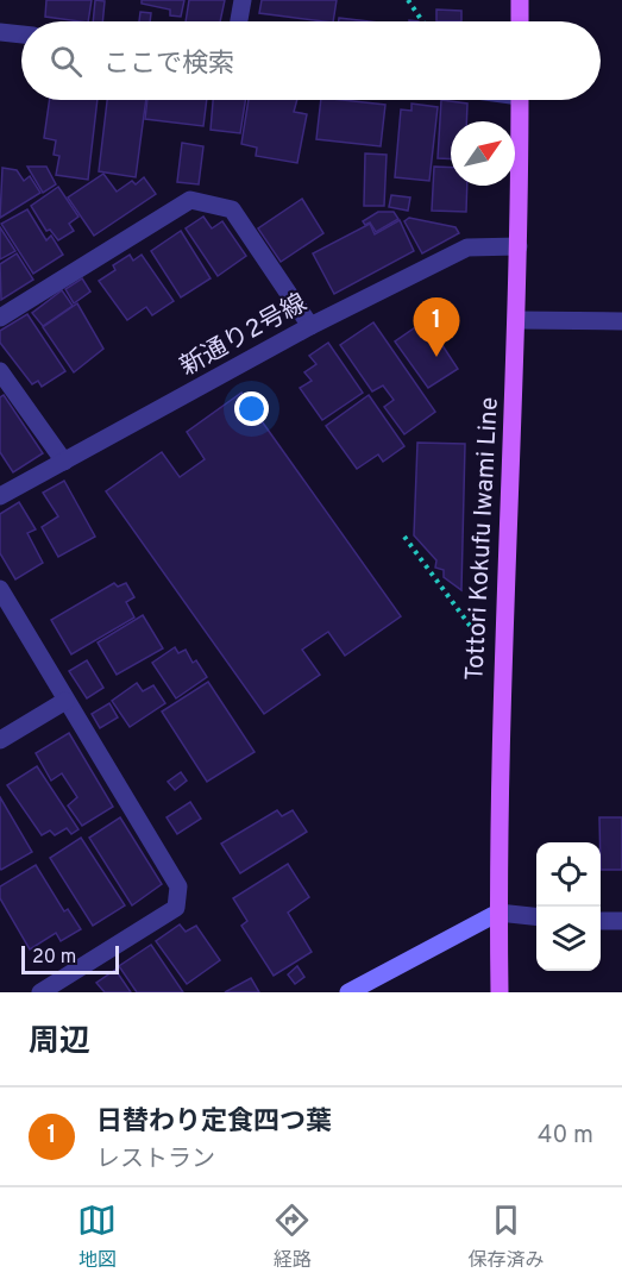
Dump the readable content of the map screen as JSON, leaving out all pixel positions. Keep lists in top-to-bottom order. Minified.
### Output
{"streets":{"main road":["Tottori Kokufu Iwami Line"],"street":["新通り2号線"]},"crossings":[["新通り2号線","Tottori Kokufu Iwami Line"]],"scale_bar":"20 m","north":"top right","page":{"search":"ここで検索","pins":"1","scale":"20 m","heading":"周辺","list":[{"mark":"1","name":"日替わり定食四つ葉","note":"レストラン","value":"40 m"}],"nav":["地図","経路","保存済み"]}}
